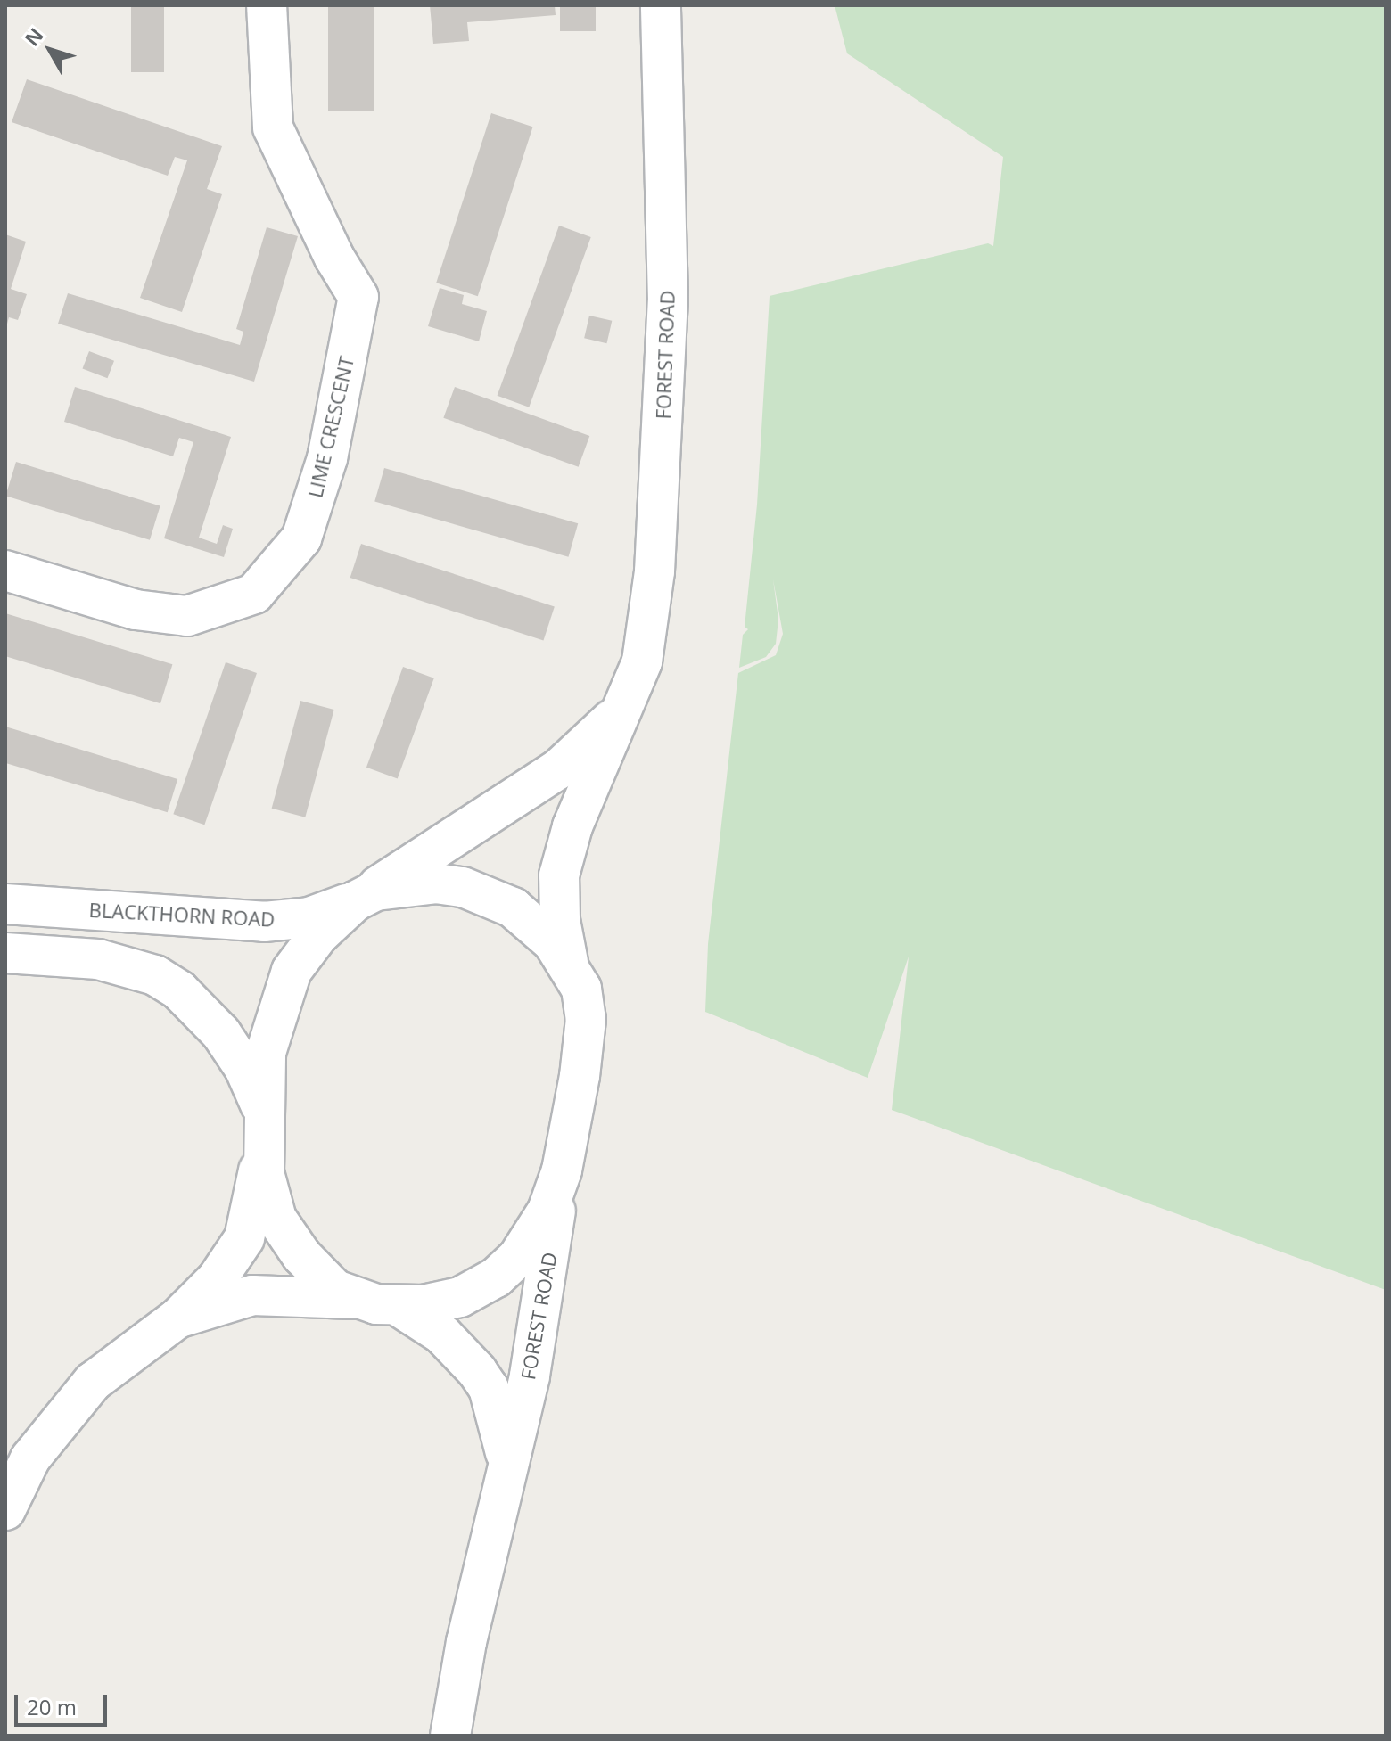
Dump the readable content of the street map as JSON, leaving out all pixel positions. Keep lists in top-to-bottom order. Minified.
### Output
{"streets":{"street":["FOREST ROAD","LIME CRESCENT","BLACKTHORN ROAD"]},"crossings":[["FOREST ROAD","BLACKTHORN ROAD"]],"scale_bar":"20 m","north":"top left"}
